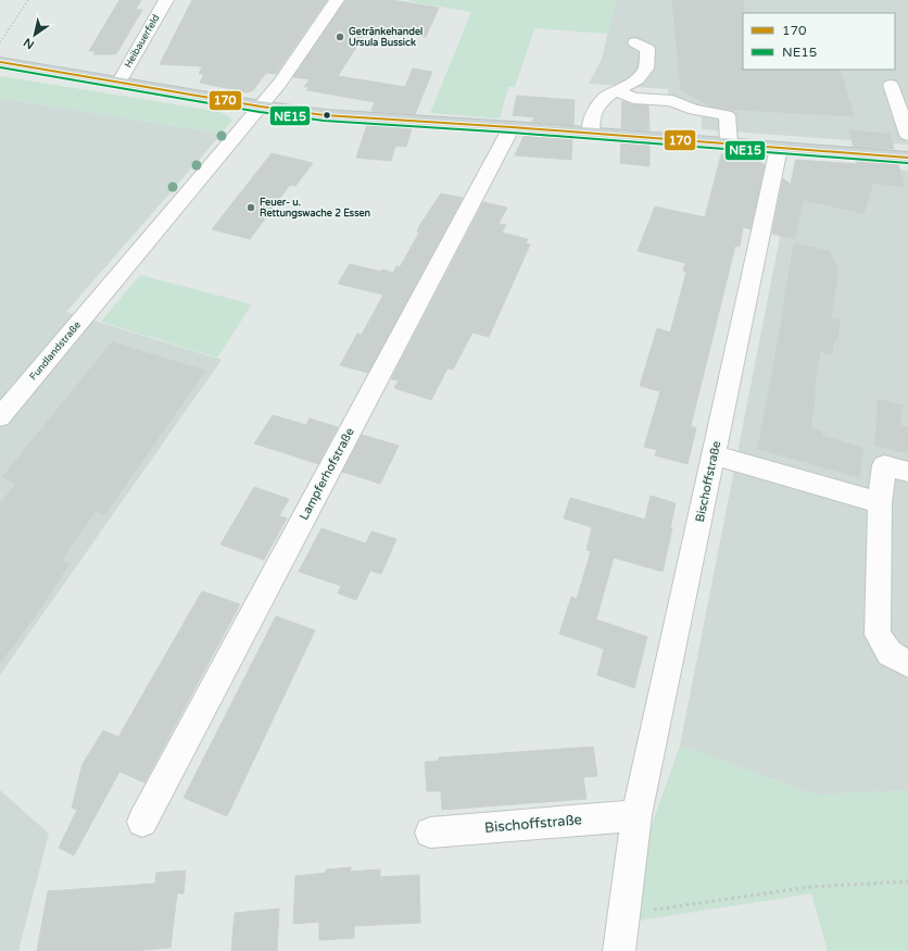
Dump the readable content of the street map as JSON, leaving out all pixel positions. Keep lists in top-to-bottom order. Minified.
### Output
{"streets":{"street":["Heibauerfeld","Fundlandstraße","Lampferhofstraße","Bischoffstraße"]},"places":["Getränkehandel Ursula Bussick","Feuer- u. Rettungswache 2 Essen"],"lines":["transit line 170","transit line NE15"],"legend":["170","NE15"],"north":"bottom left"}
